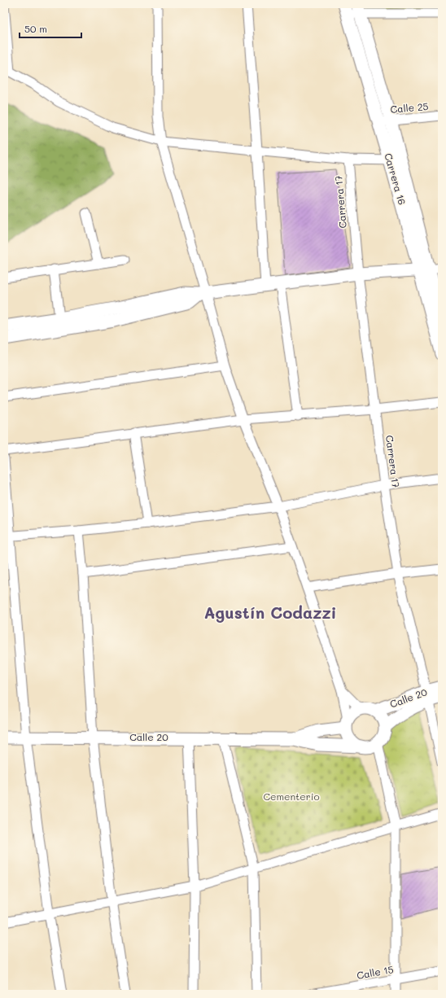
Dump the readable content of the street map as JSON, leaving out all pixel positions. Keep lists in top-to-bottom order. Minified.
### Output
{"streets":{"street":["Calle 25","Carrera 16","Carrera 17","Calle 20","Calle 15"]},"crossings":[["Calle 25","Carrera 16"],["Carrera 17","Calle 20"]],"districts":["Agustín Codazzi"],"parks":["Cementerio"],"scale_bar":"50 m"}
